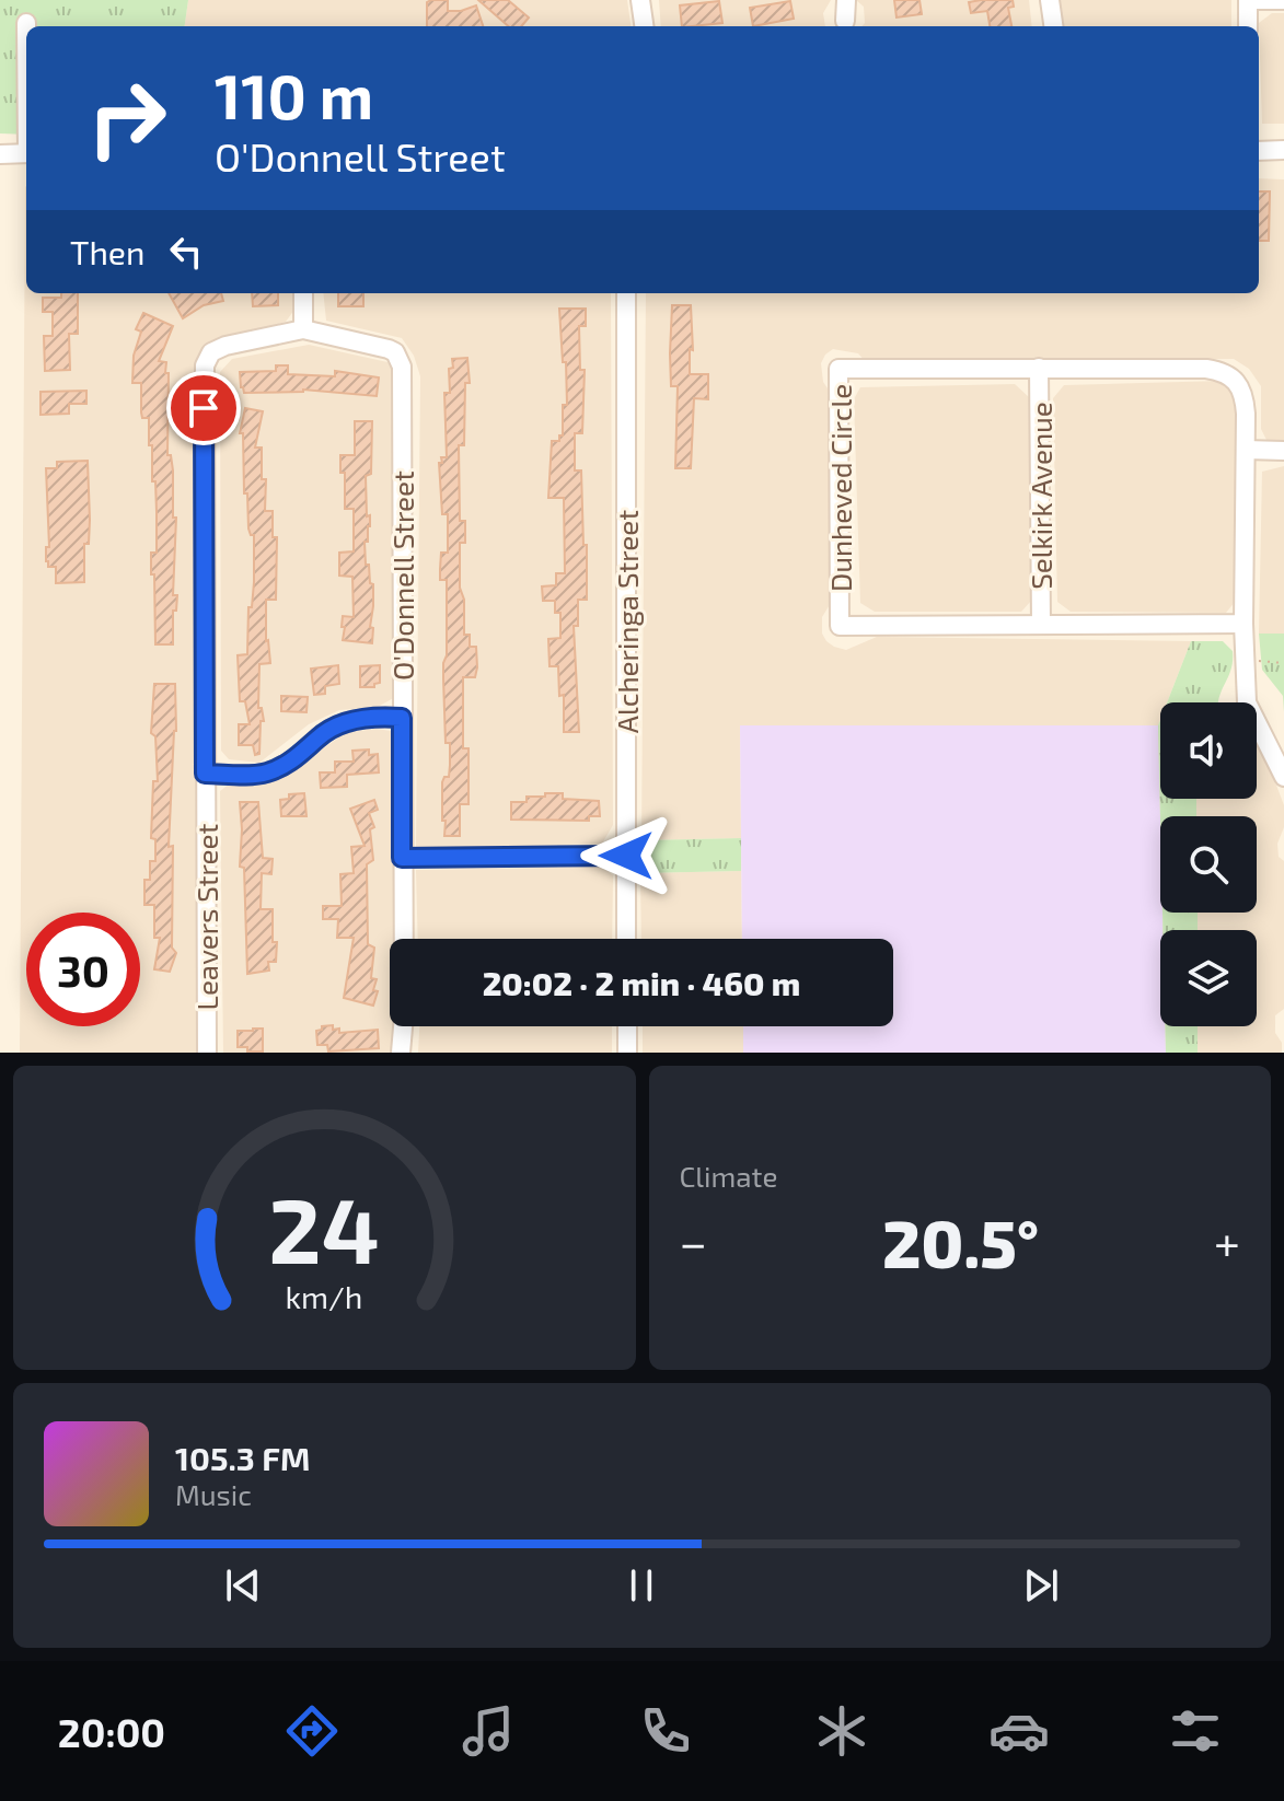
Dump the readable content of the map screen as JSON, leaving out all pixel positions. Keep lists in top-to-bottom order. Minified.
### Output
{"streets":{"street":["Dunheved Circle","Selkirk Avenue","O'Donnell Street","Alcheringa Street","Leavers Street"]},"crossings":[["Dunheved Circle","Selkirk Avenue"],["O'Donnell Street","Leavers Street"]],"page":{"turn":["110 m","O'Donnell Street"],"then":"Then","limit":"30","trip":"20:02 · 2 min · 460 m","tile":"Climate","heat":["−","20.5°","+"],"song":["105.3 FM","Music"],"tabs":"20:00","gauge":["24","km/h"]}}
